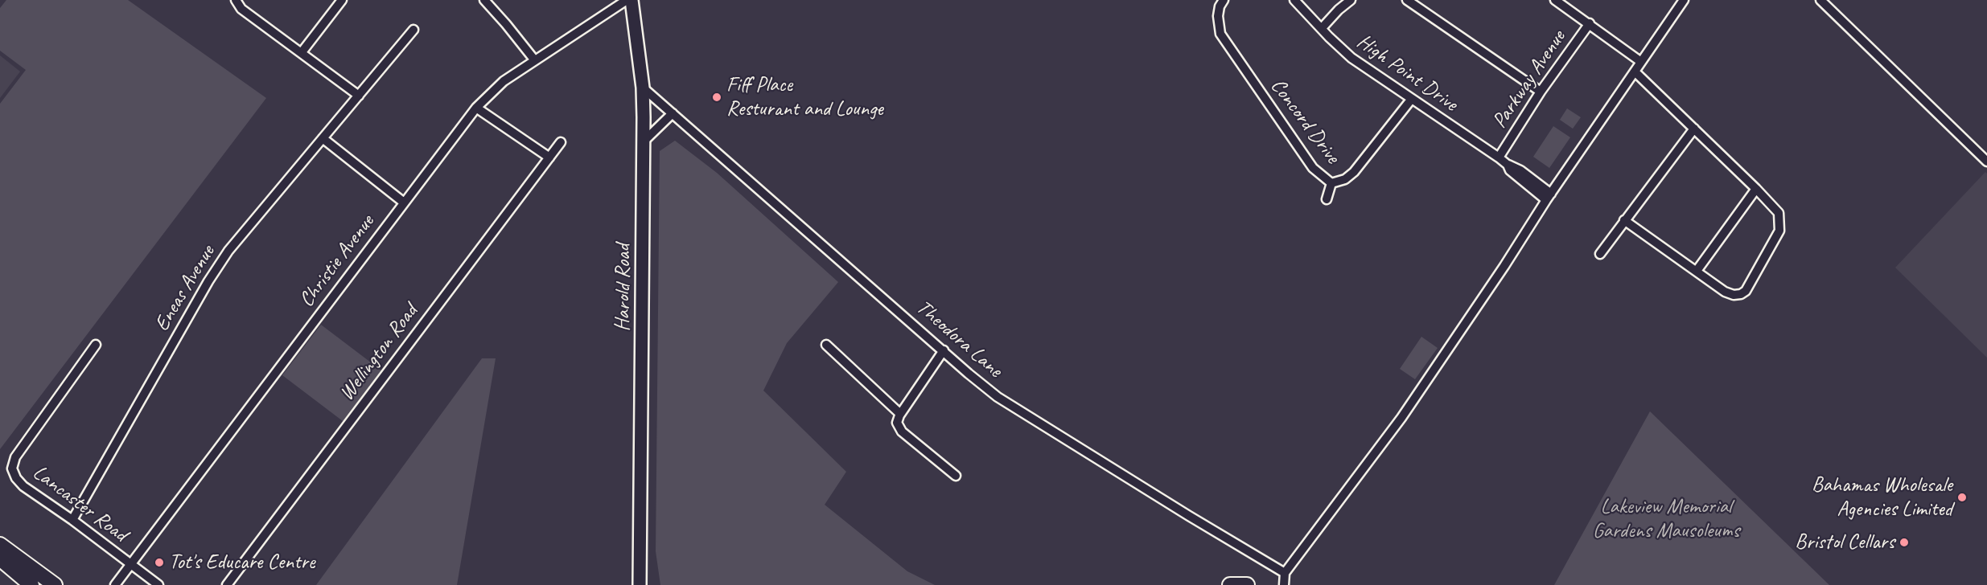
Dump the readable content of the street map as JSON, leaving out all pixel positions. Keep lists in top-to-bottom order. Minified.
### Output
{"streets":{"main road":["Harold Road"],"street":["High Point Drive","Parkway Avenue","Concord Drive","Christie Avenue","Eneas Avenue","Theodora Lane","Wellington Road","Lancaster Road"]},"crossings":[["High Point Drive","Parkway Avenue"],["High Point Drive","Concord Drive"],["Christie Avenue","Lancaster Road"],["Harold Road","Theodora Lane"],["Eneas Avenue","Lancaster Road"]],"parks":["Lakeview Memorial Gardens Mausoleums"],"places":["Fiff Place Resturant and Lounge","Bahamas Wholesale Agencies Limited","Bristol Cellars","Tot's Educare Centre"]}
